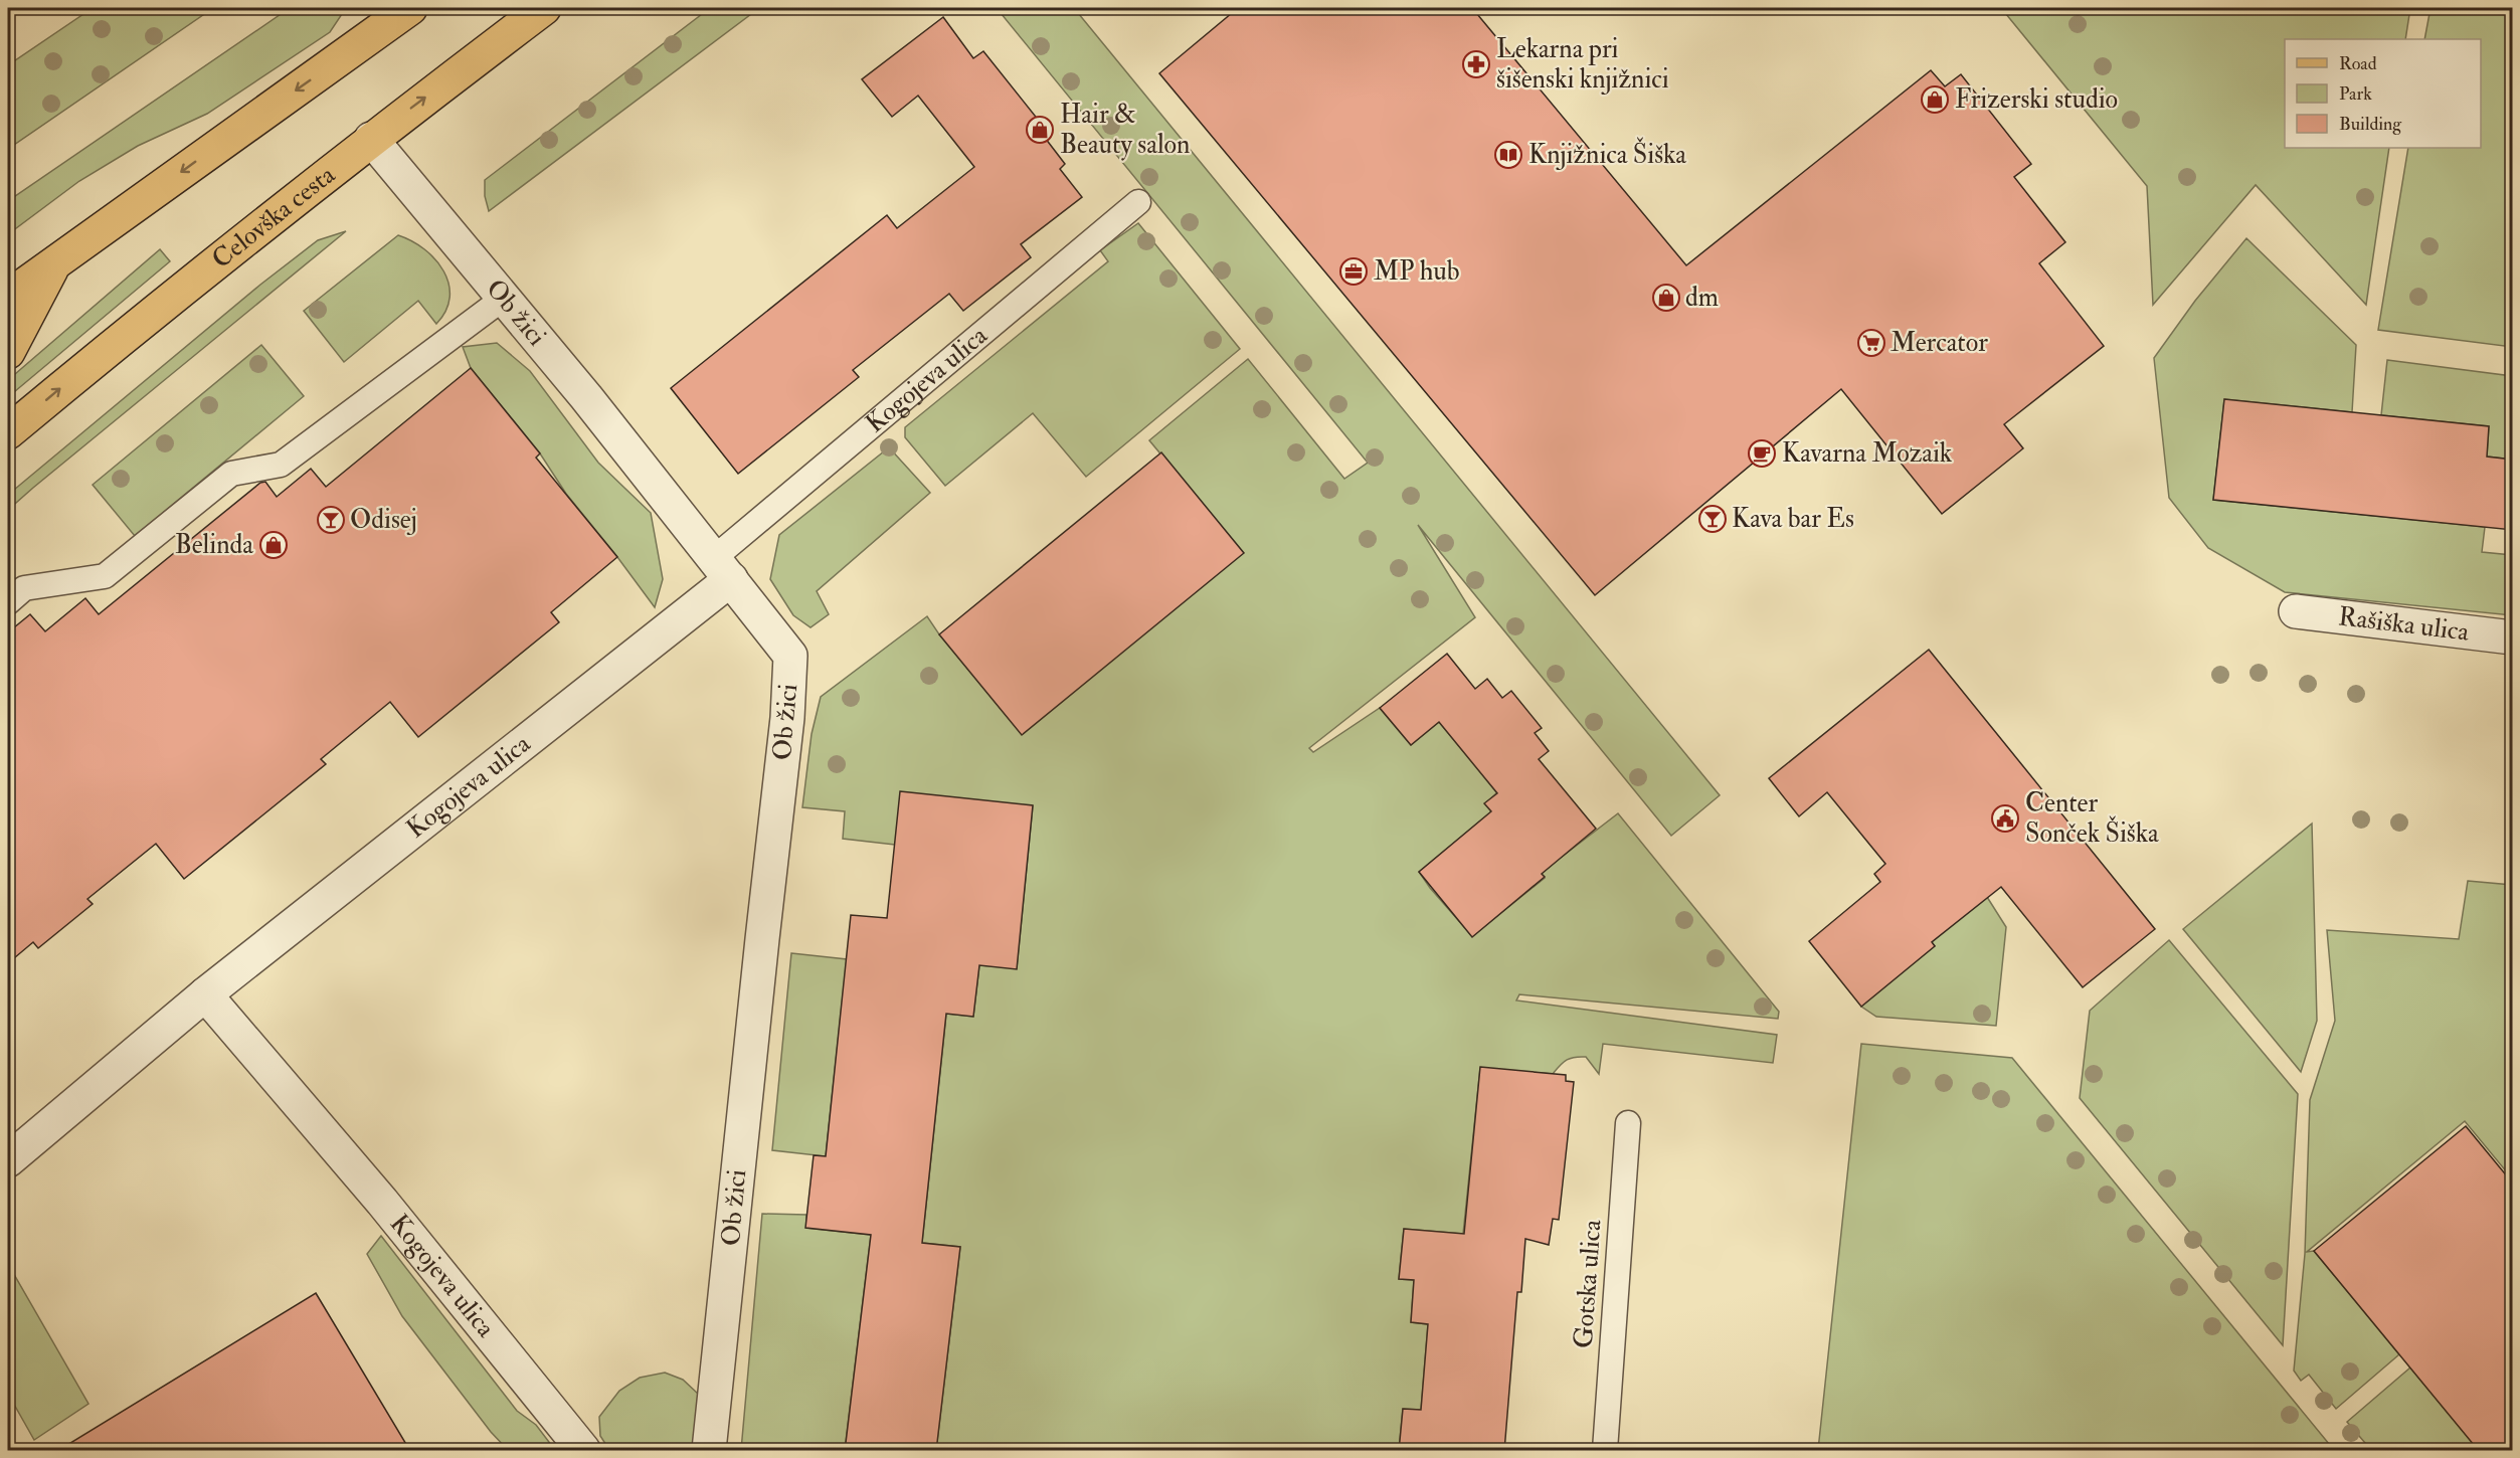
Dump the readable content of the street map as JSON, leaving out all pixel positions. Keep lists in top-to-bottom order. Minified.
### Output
{"streets":{"main road":["Celovška cesta"],"street":["Ob žici","Kogojeva ulica","Rašiška ulica"],"lane":["Gotska ulica"]},"crossings":[["Celovška cesta","Ob žici"],["Ob žici","Kogojeva ulica"]],"places":{"pharmacy":["Lekarna pri šišenski knjižnici"],"shop":["Frizerski studio","Hair & Beauty salon","dm","Belinda"],"library":["Knjižnica Šiška"],"office":["MP hub"],"supermarket":["Mercator"],"cafe":["Kavarna Mozaik"],"bar":["Kava bar Es","Odisej"],"public building":["Center Sonček Šiška"]},"legend":["Road","Park","Building"]}
